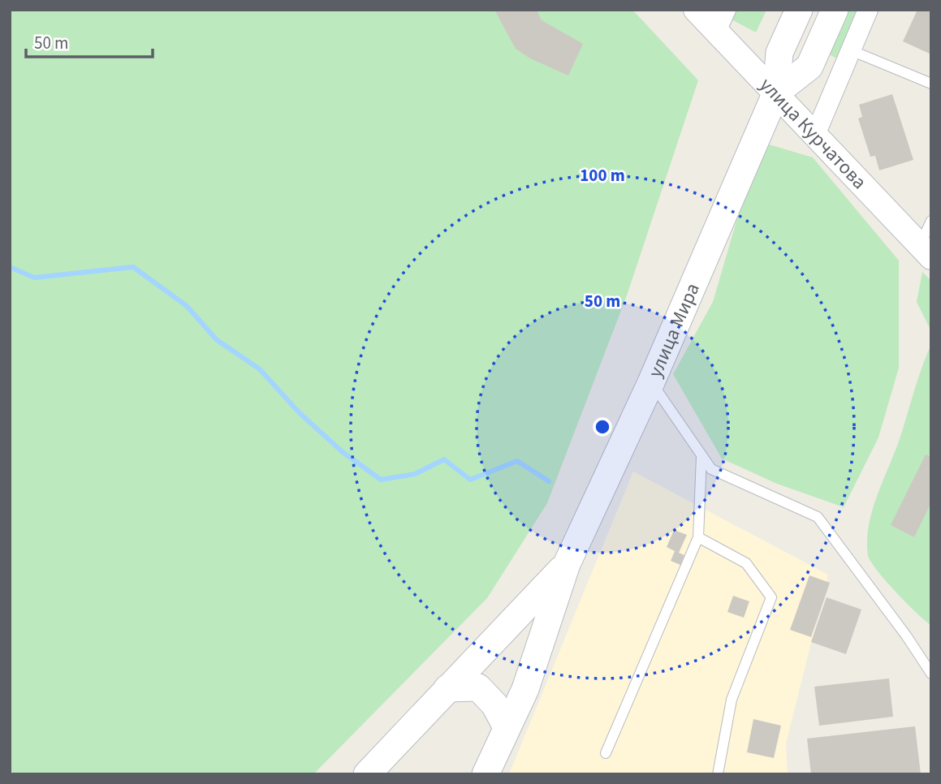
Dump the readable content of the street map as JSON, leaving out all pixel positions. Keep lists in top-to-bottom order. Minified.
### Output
{"streets":{"main road":["улица Мира"],"street":["улица Курчатова"]},"crossings":[["улица Курчатова","улица Мира"]],"scale_bar":"50 m","rings":["100 m","50 m"]}
